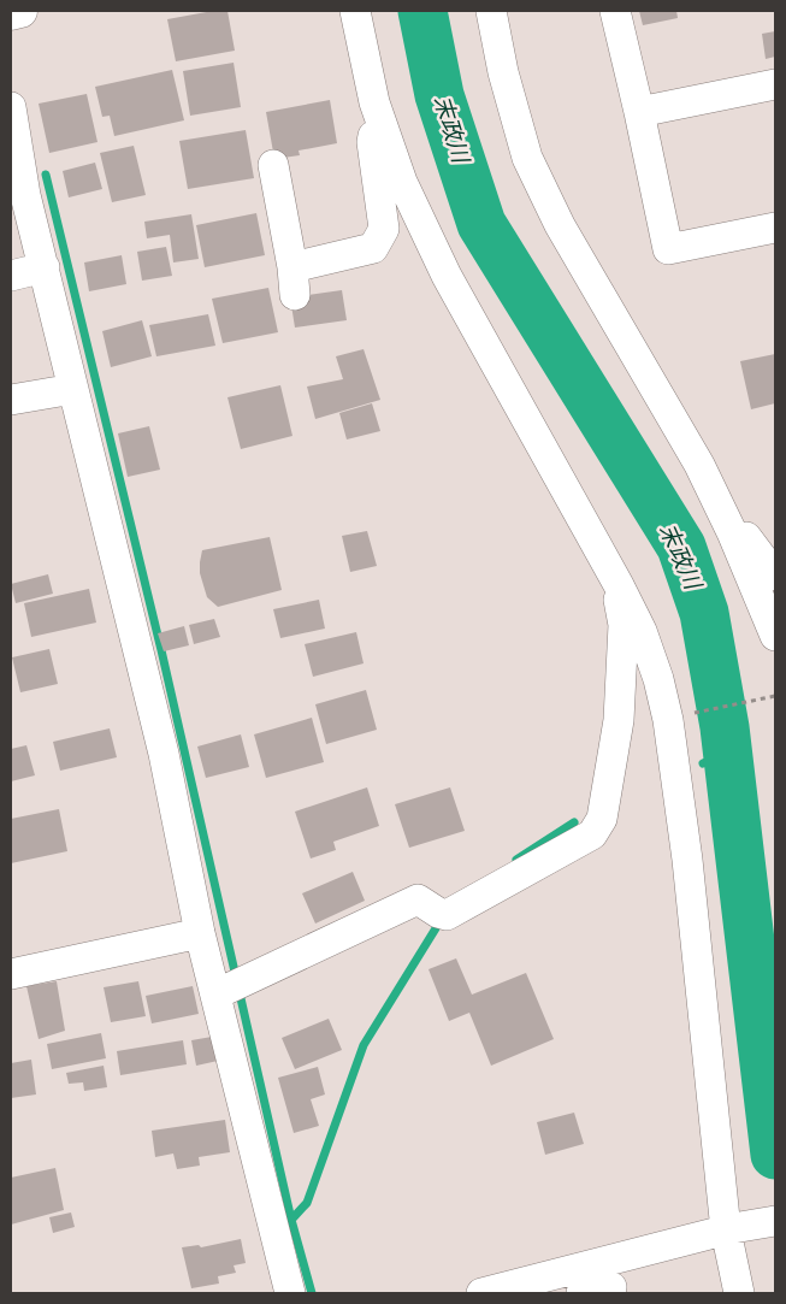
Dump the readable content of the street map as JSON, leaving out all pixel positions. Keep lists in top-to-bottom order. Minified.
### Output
{"water":["末政川"]}
